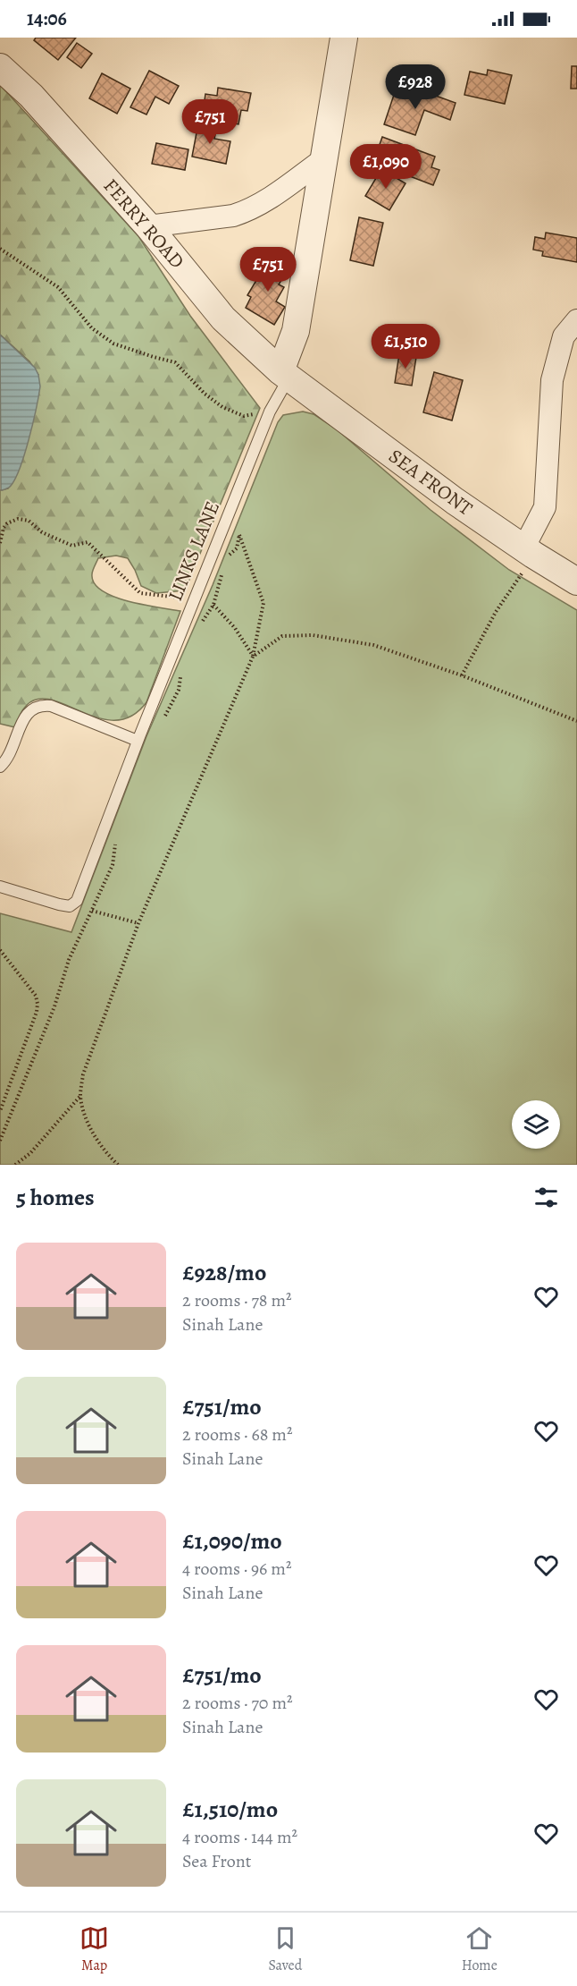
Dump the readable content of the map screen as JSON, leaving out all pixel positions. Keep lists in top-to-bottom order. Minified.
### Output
{"streets":{"street":["FERRY ROAD","SEA FRONT"],"lane":["LINKS LANE"]},"crossings":[["FERRY ROAD","SEA FRONT"],["FERRY ROAD","LINKS LANE"],["SEA FRONT","LINKS LANE"]],"page":{"status":"14:06","price":["£928","£751","£1,090","£751","£1,510"],"heading":"5 homes","list":[{"name":"£928/mo","note":"2 rooms · 78 m² · Sinah Lane"},{"name":"£751/mo","note":"2 rooms · 68 m² · Sinah Lane"},{"name":"£1,090/mo","note":"4 rooms · 96 m² · Sinah Lane"},{"name":"£751/mo","note":"2 rooms · 70 m² · Sinah Lane"},{"name":"£1,510/mo","note":"4 rooms · 144 m² · Sea Front"}],"tabs":["Map","Saved","Home"]}}
